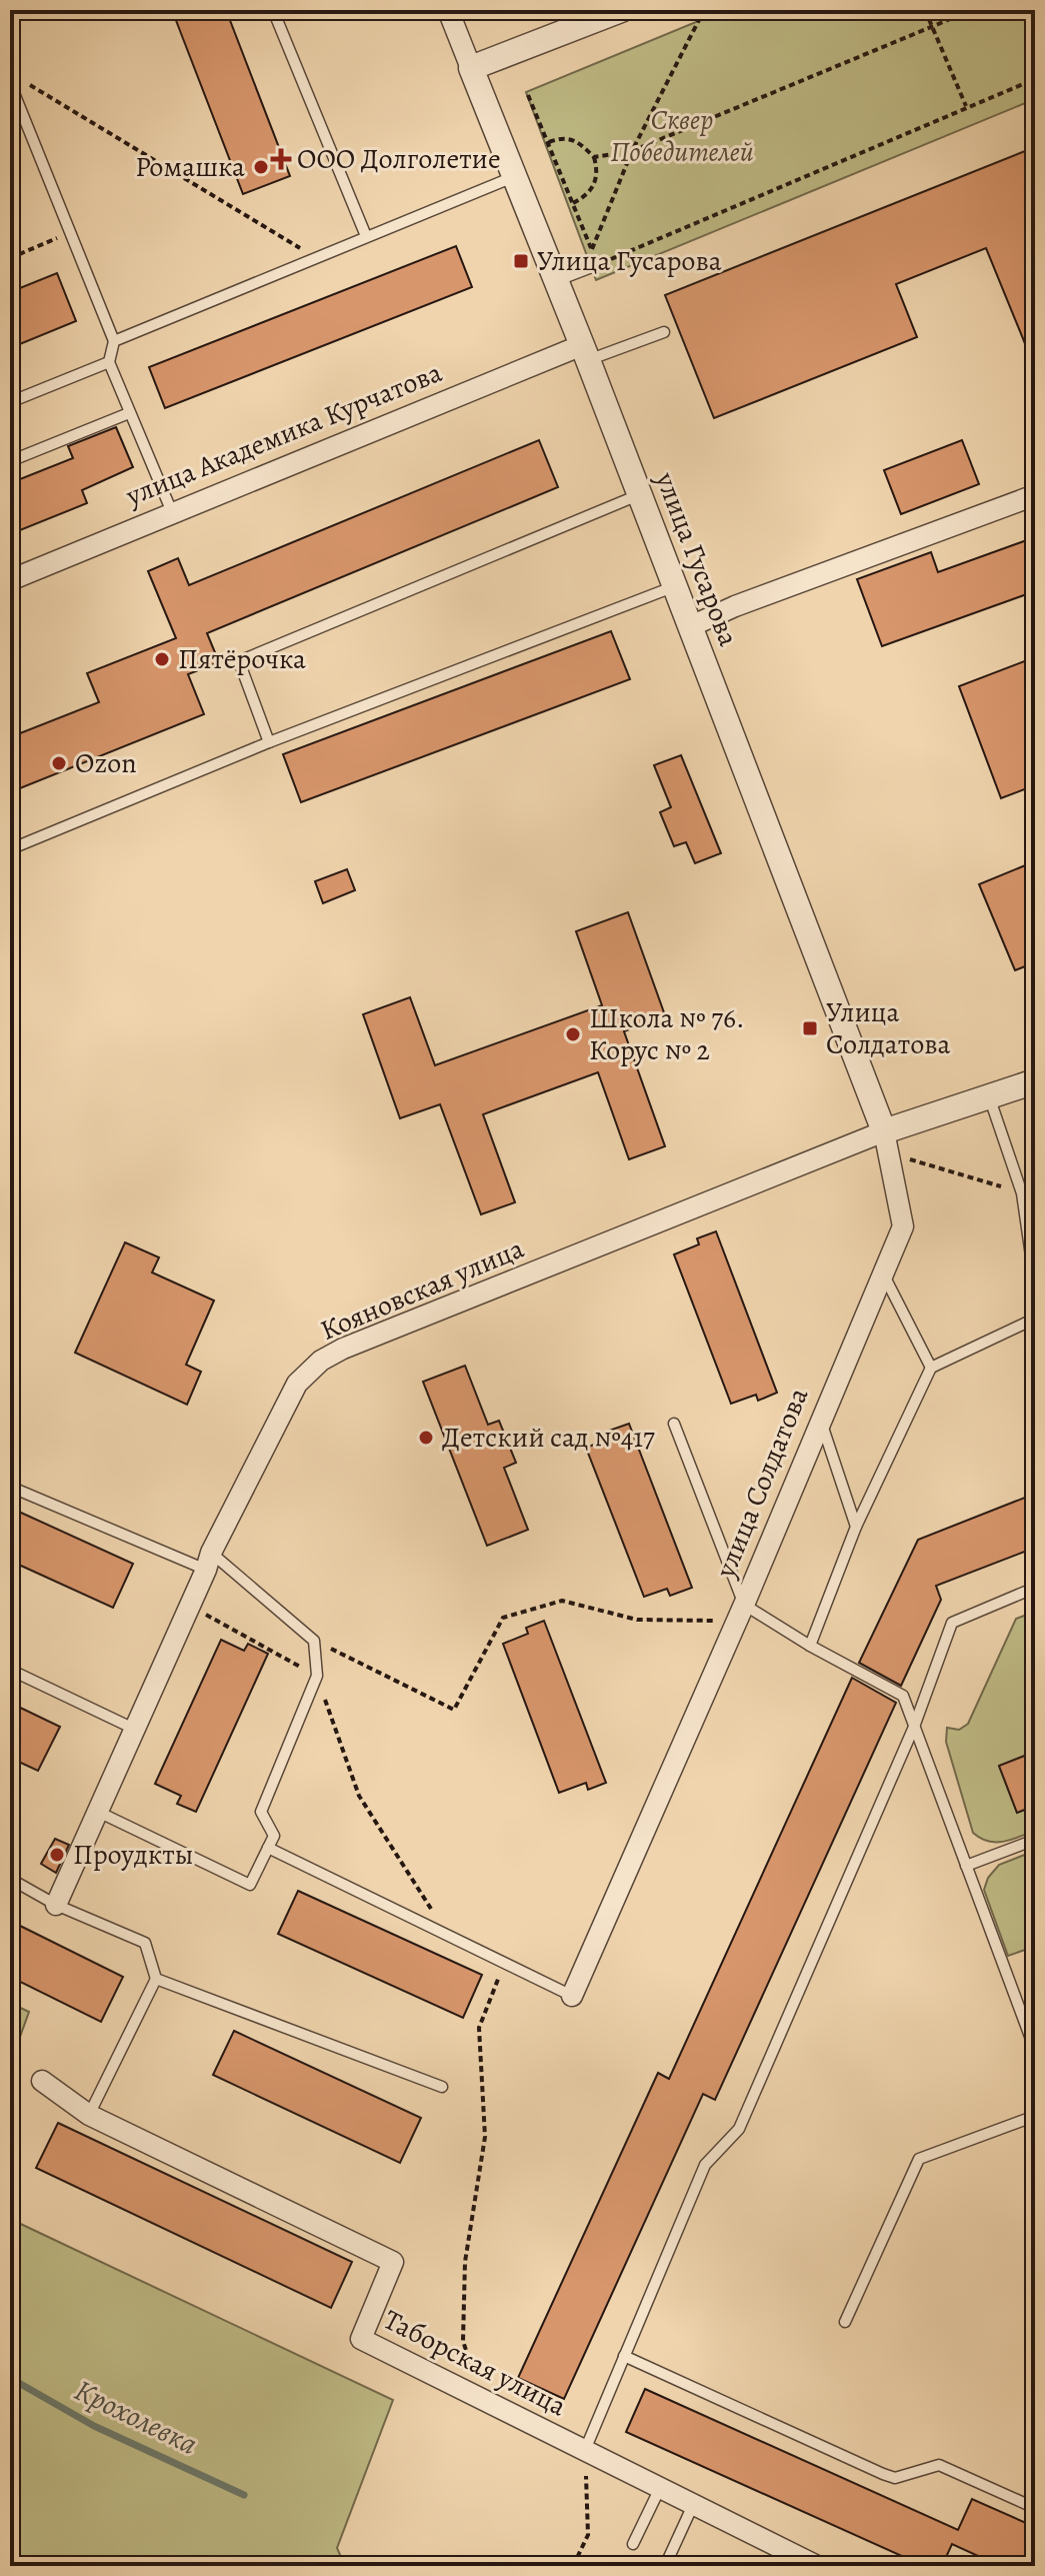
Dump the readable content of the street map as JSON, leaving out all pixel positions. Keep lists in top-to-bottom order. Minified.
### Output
{"streets":{"street":["улица Академика Курчатова","улица Гусарова","Кояновская улица","улица Солдатова","Таборская улица"]},"crossings":[["улица Академика Курчатова","улица Гусарова"],["улица Гусарова","Кояновская улица"],["улица Гусарова","улица Солдатова"],["Кояновская улица","улица Солдатова"]],"water":["Крохолевка"],"parks":["Сквер Победителей"],"places":{"health":["ООО Долголетие"],"other":["Ромашка","Пятёрочка","Ozon","Школа № 76. Корус № 2","Детский сад №417","Проудкты"],"transit":["Улица Гусарова","Улица Солдатова"]}}
